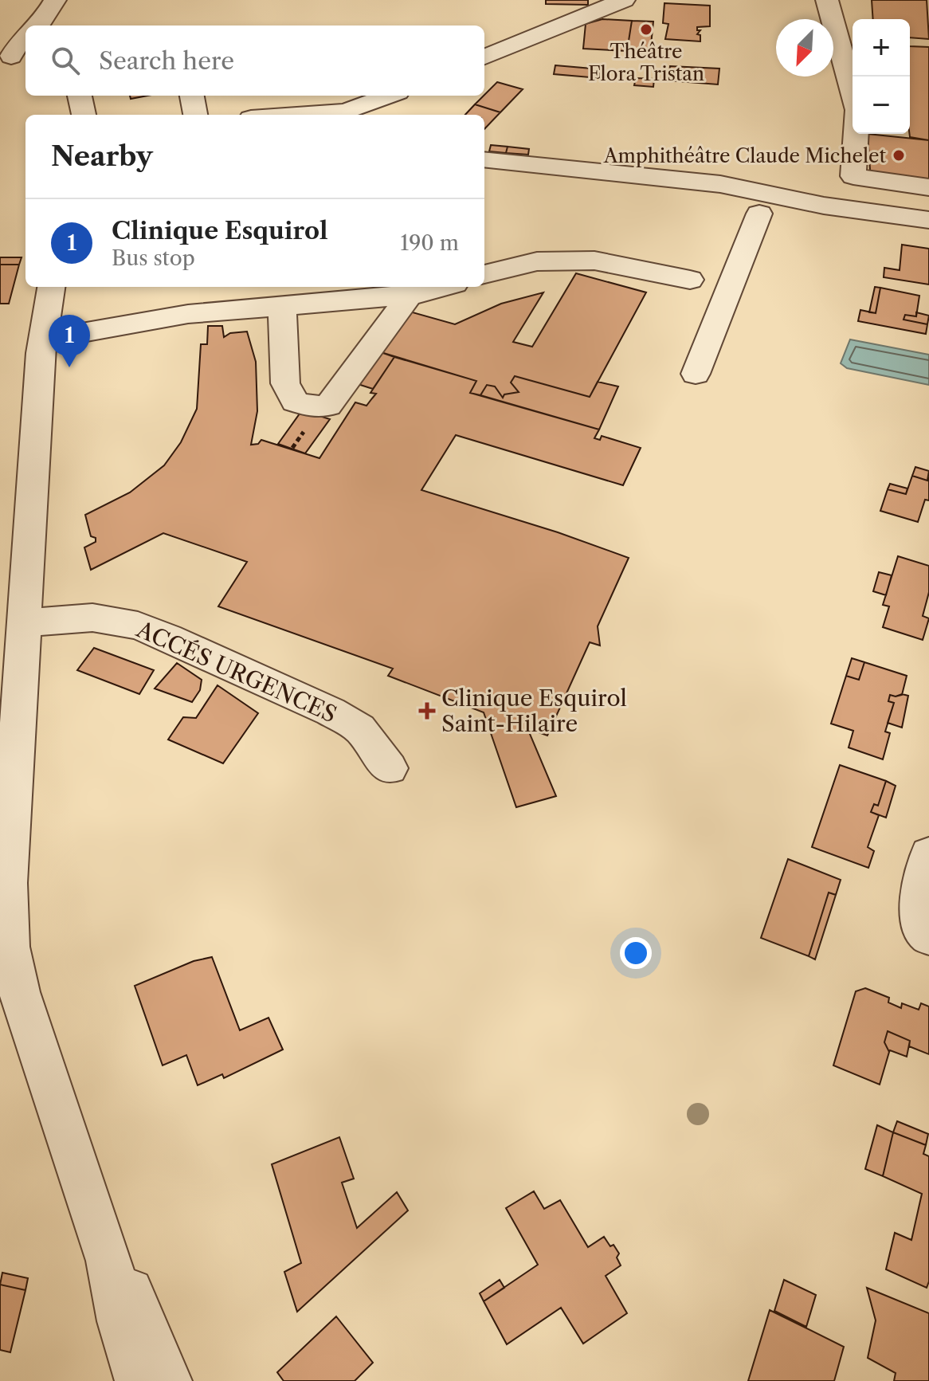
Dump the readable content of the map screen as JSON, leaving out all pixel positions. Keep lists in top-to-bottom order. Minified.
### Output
{"streets":{"street":["ACCÉS URGENCES"]},"places":{"other":["Théâtre Flora Tristan","Amphithéâtre Claude Michelet"],"health":["Clinique Esquirol Saint-Hilaire"]},"north":"bottom left","page":{"map_buttons":["+","−"],"search":"Search here","heading":"Nearby","list":[{"mark":"1","name":"Clinique Esquirol","note":"Bus stop","value":"190 m"}],"pins":"1"}}
